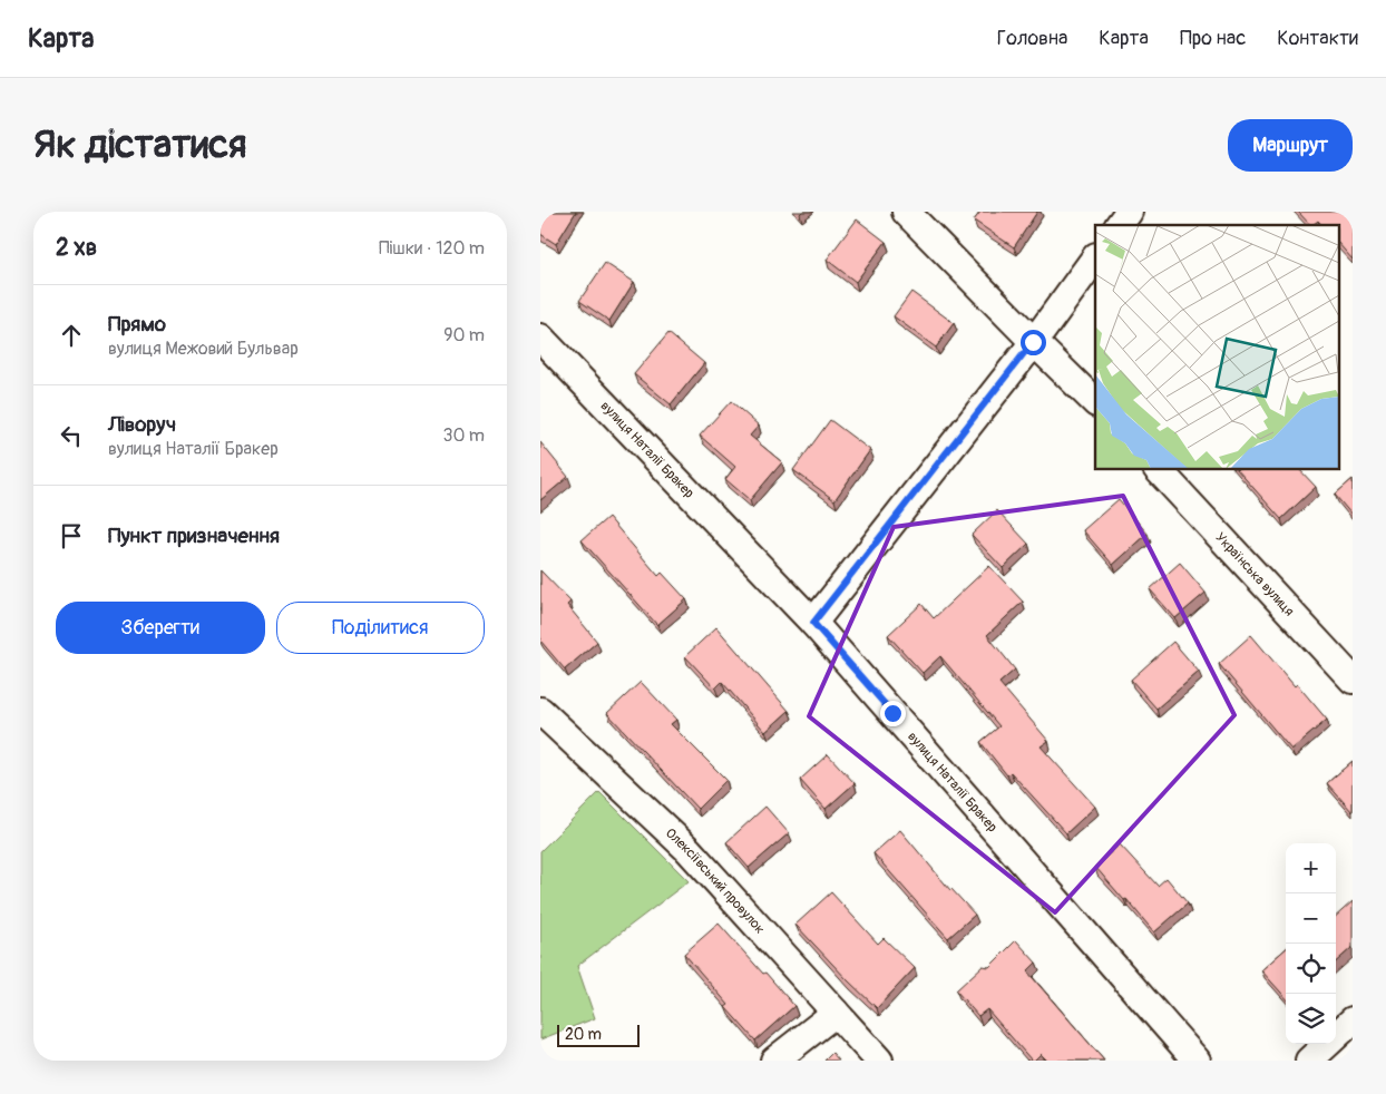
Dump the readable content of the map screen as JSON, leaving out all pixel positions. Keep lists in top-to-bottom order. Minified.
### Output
{"streets":{"street":["вулиця Наталії Бракер","Українська вулиця","Олексіївський провулок"]},"scale_bar":"20 m","page":{"header":"Карта","nav":["Головна","Карта","Про нас","Контакти"],"buttons":["Маршрут",["Зберегти","Поділитися"]],"title":"Як дістатися","heading":["2 хв","Пішки · 120 m"],"list":[["Прямо","вулиця Межовий Бульвар","90 m"],["Ліворуч","вулиця Наталії Бракер","30 m"],"Пункт призначення"],"map_buttons":["+","−"],"scale":"20 m"}}
